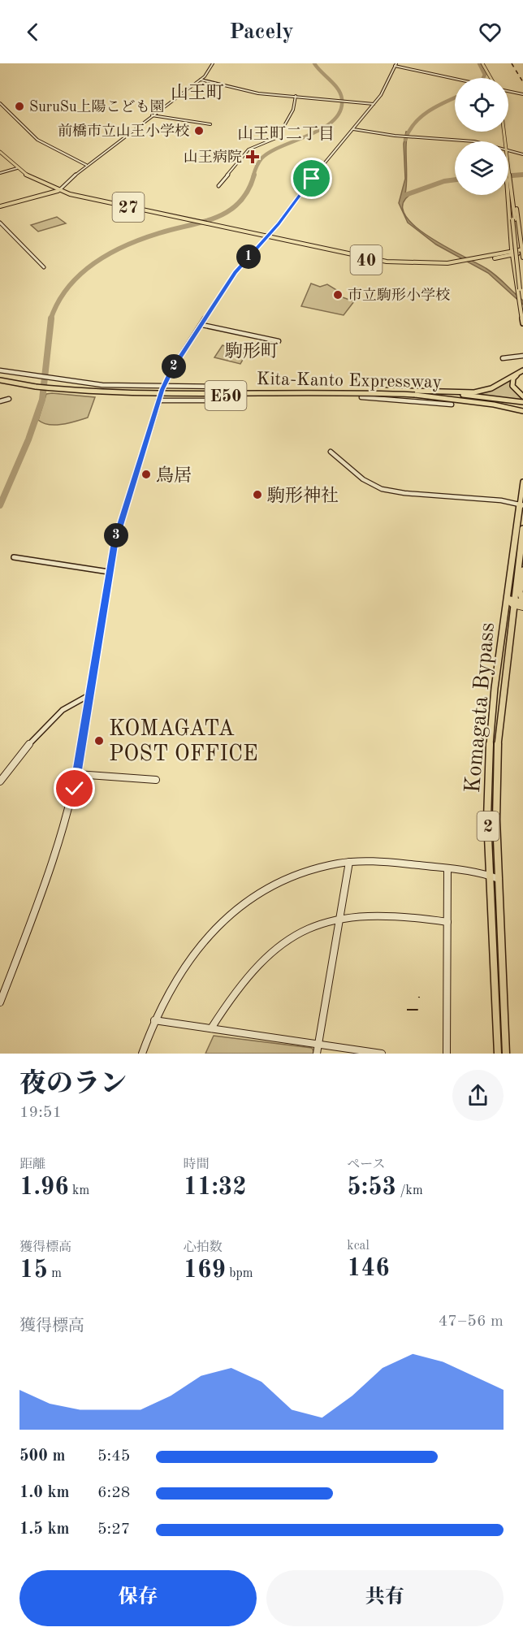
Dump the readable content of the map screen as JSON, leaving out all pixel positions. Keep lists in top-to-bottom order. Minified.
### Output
{"streets":{"highway":["Kita-Kanto Expressway","E50"],"main road":["27","40","Komagata Bypass","2"]},"crossings":[["27","40"]],"districts":["山王町","山王町二丁目","駒形町"],"places":{"other":["SuruSu上陽こども園","前橋市立山王小学校","市立駒形小学校","鳥居","駒形神社","KOMAGATA POST OFFICE"],"health":["山王病院"]},"page":{"header":"Pacely","pins":["1","2","3"],"heading":["夜のラン","19:51"],"stats":[["距離","1.96 km"],["時間","11:32"],["ペース","5:53 /km"],["獲得標高","15 m"],["心拍数","169 bpm"],["kcal","146"]],"chart":["獲得標高","47–56 m"],"list":[{"name":"500 m","note":"5:45"},{"name":"1.0 km","note":"6:28"},{"name":"1.5 km","note":"5:27"}],"buttons":["保存","共有"]}}
